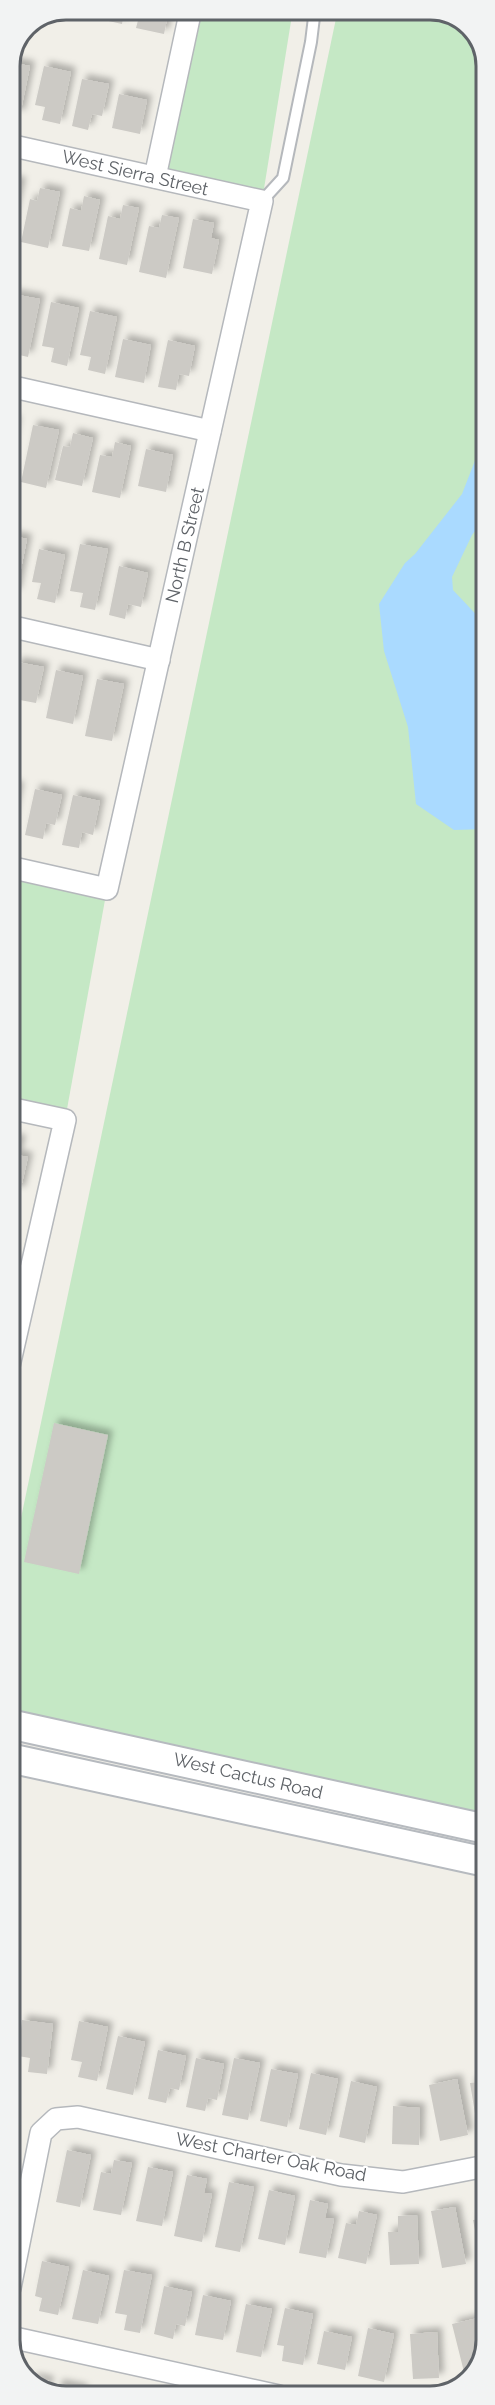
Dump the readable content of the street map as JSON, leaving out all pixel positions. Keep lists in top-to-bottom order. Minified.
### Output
{"streets":{"street":["West Sierra Street","North B Street","West Cactus Road","West Charter Oak Road"]},"crossings":[["West Sierra Street","North B Street"]]}
